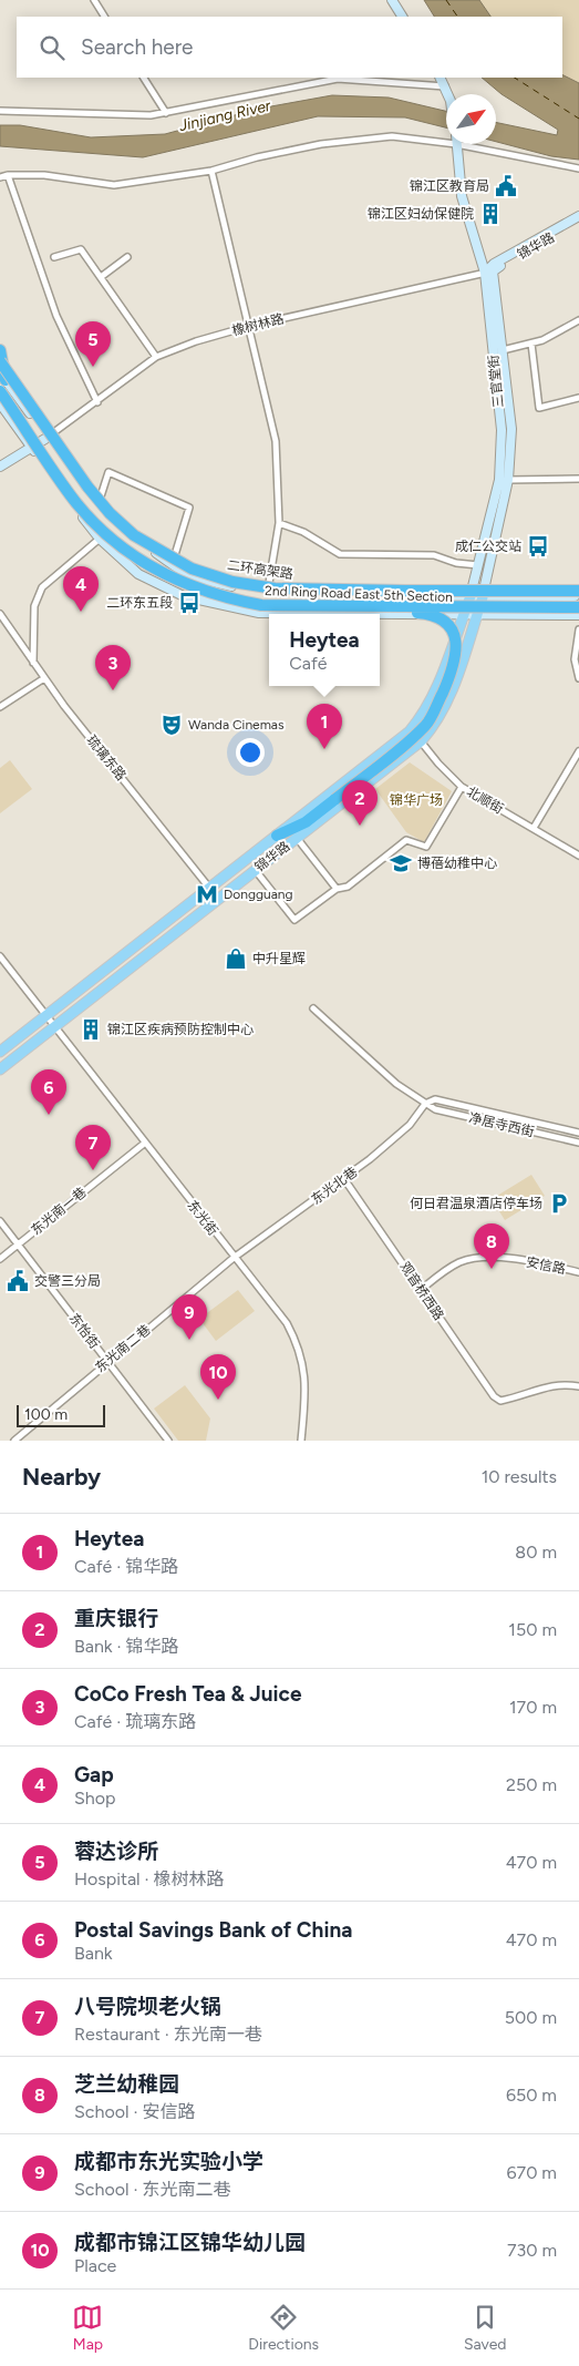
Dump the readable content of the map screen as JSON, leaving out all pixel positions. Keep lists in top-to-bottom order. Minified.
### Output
{"streets":{"highway":["二环高架路"],"main road":["锦华路","三官堂街","2nd Ring Road East 5th Section"],"street":["橡树林路","琉璃东路","北顺街","净居寺西街","东光北巷","东光南一巷","东光街","安信路","观音桥西路","东怡街","东光南二巷"]},"crossings":[["锦华路","橡树林路"],["锦华路","三官堂街"],["锦华路","2nd Ring Road East 5th Section"],["锦华路","琉璃东路"],["锦华路","北顺街"],["锦华路","东光街"],["橡树林路","三官堂街"],["橡树林路","2nd Ring Road East 5th Section"],["三官堂街","2nd Ring Road East 5th Section"],["净居寺西街","东光北巷"],["东光北巷","东光街"],["东光北巷","观音桥西路"],["东光北巷","东光南二巷"],["东光南一巷","东光街"],["东光南一巷","东怡街"],["东光街","东光南二巷"],["安信路","观音桥西路"],["东怡街","东光南二巷"]],"water":["Jinjiang River"],"parks":["锦华广场"],"places":{"public building":["锦江区教育局","交警三分局"],"building":["锦江区妇幼保健院","锦江区疾病预防控制中心"],"bus stop":["成仁公交站","二环东五段"],"theatre":["Wanda Cinemas"],"school or university":["博蓓幼稚中心"],"metro station":["Dongguang"],"shop":["中升星辉"],"parking":["何日君温泉酒店停车场"]},"scale_bar":"100 m","north":"top right","page":{"search":"Search here","pins":["5","4","3","1","2","6","7","8","9","10"],"popup":["Heytea","Café"],"scale":"100 m","heading":["Nearby","10 results"],"list":[{"mark":"1","name":"Heytea","note":"Café · 锦华路","value":"80 m"},{"mark":"2","name":"重庆银行","note":"Bank · 锦华路","value":"150 m"},{"mark":"3","name":"CoCo Fresh Tea & Juice","note":"Café · 琉璃东路","value":"170 m"},{"mark":"4","name":"Gap","note":"Shop","value":"250 m"},{"mark":"5","name":"蓉达诊所","note":"Hospital · 橡树林路","value":"470 m"},{"mark":"6","name":"Postal Savings Bank of China","note":"Bank","value":"470 m"},{"mark":"7","name":"八号院坝老火锅","note":"Restaurant · 东光南一巷","value":"500 m"},{"mark":"8","name":"芝兰幼稚园","note":"School · 安信路","value":"650 m"},{"mark":"9","name":"成都市东光实验小学","note":"School · 东光南二巷","value":"670 m"},{"mark":"10","name":"成都市锦江区锦华幼儿园","note":"Place","value":"730 m"}],"nav":["Map","Directions","Saved"]}}
